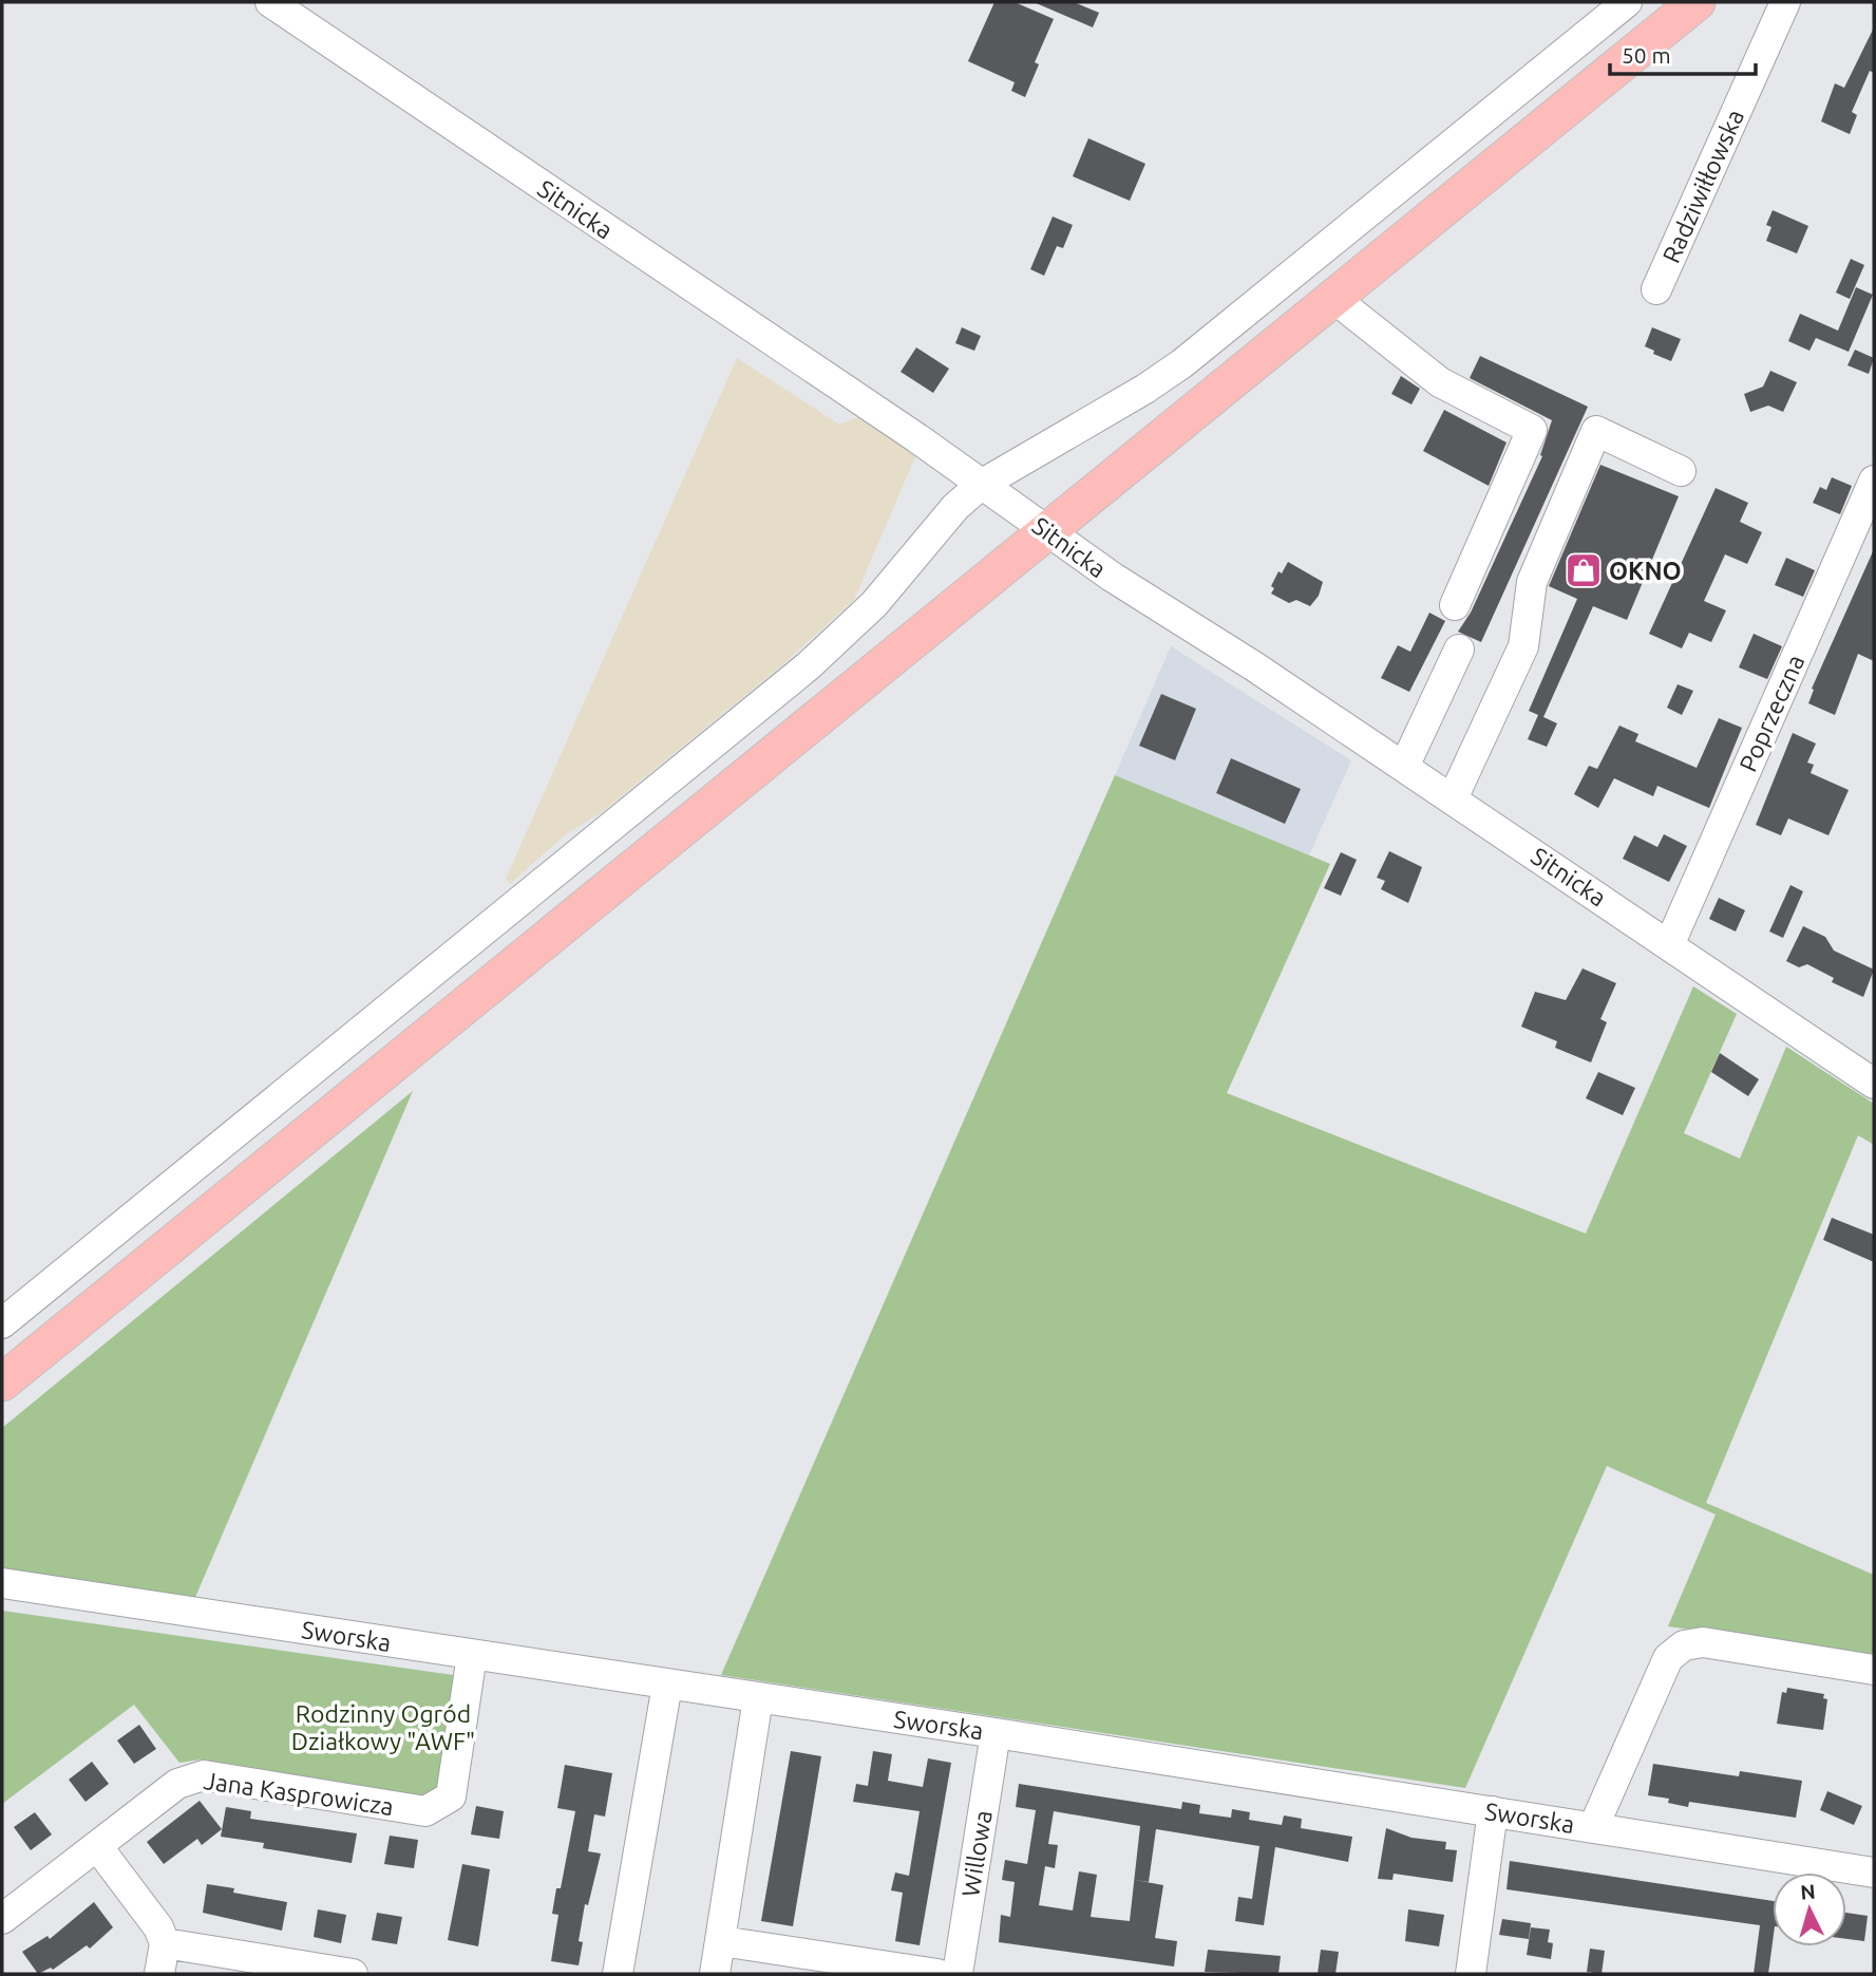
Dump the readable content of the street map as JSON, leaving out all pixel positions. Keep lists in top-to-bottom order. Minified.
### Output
{"streets":{"street":["Radziwiłłowska","Sitnicka","Poprzeczna","Sworska","Jana Kasprowicza","Willowa"]},"crossings":[["Sitnicka","Poprzeczna"],["Sworska","Jana Kasprowicza"],["Sworska","Willowa"]],"parks":["Rodzinny Ogród Działkowy \"AWF\""],"places":{"shop":["OKNO"]},"scale_bar":"50 m","north":"top"}
